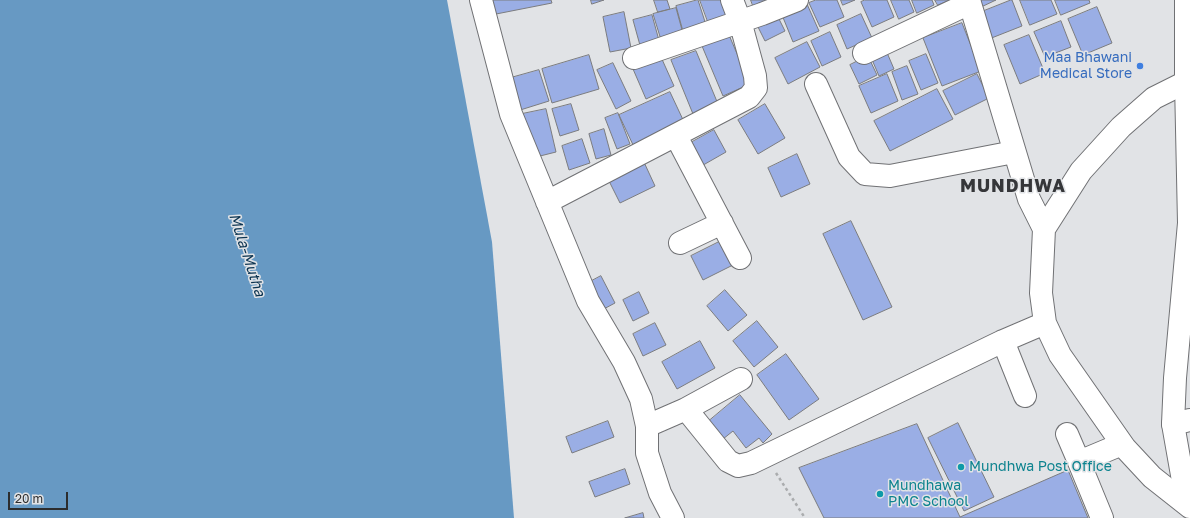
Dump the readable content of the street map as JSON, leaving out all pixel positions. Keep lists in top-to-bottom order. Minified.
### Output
{"districts":["MUNDHWA"],"water":["Mula-Mutha"],"places":["Maa Bhawani Medical Store","Mundhwa Post Office","Mundhawa PMC School"],"scale_bar":"20 m"}
